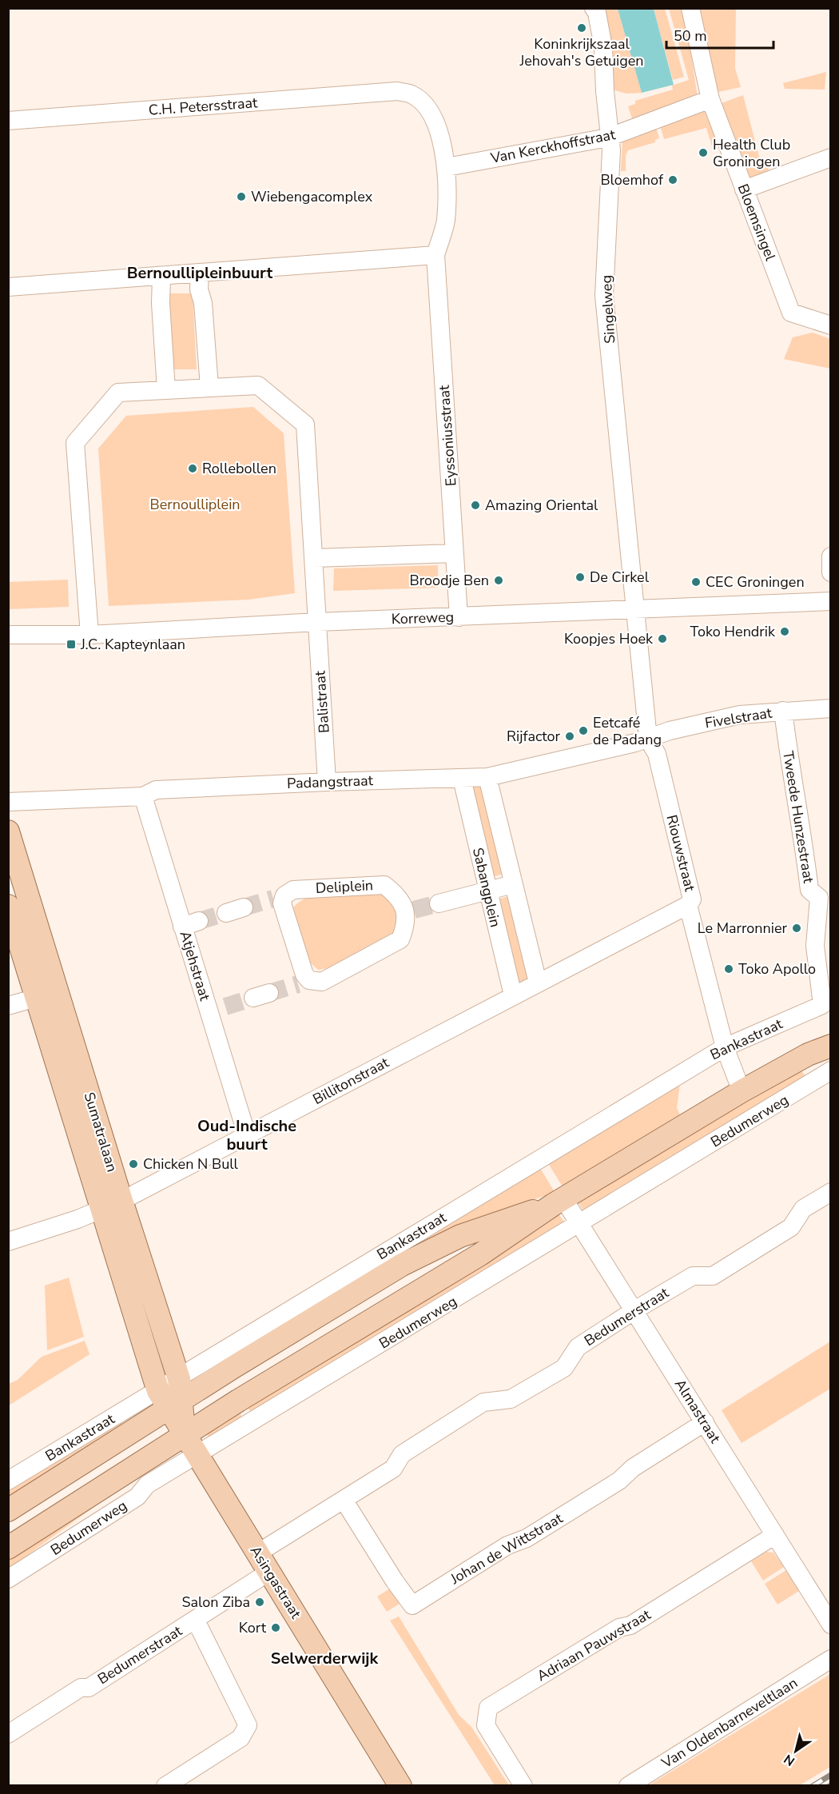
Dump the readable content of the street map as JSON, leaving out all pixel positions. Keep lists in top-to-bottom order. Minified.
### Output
{"streets":{"main road":["Bedumerweg","Sumatralaan","Asingastraat"],"street":["C.H. Petersstraat","Van Kerckhoffstraat","Bloemsingel","Singelweg","Eyssoniusstraat","Korreweg","Balistraat","Fivelstraat","Padangstraat","Tweede Hunzestraat","Riouwstraat","Deliplein","Sabangplein","Atjehstraat","Bankastraat","Billitonstraat","Bedumerstraat","Almastraat","Johan de Wittstraat","Adriaan Pauwstraat","Van Oldenbarneveltlaan"]},"crossings":[["C.H. Petersstraat","Van Kerckhoffstraat"],["Van Kerckhoffstraat","Bloemsingel"],["Van Kerckhoffstraat","Singelweg"],["Singelweg","Korreweg"],["Singelweg","Riouwstraat"],["Eyssoniusstraat","Korreweg"],["Korreweg","Balistraat"],["Korreweg","Riouwstraat"],["Balistraat","Padangstraat"],["Fivelstraat","Padangstraat"],["Fivelstraat","Tweede Hunzestraat"],["Fivelstraat","Riouwstraat"],["Padangstraat","Riouwstraat"],["Padangstraat","Sabangplein"],["Padangstraat","Atjehstraat"],["Tweede Hunzestraat","Bankastraat"],["Riouwstraat","Bankastraat"],["Riouwstraat","Billitonstraat"],["Riouwstraat","Bedumerweg"],["Sabangplein","Billitonstraat"],["Atjehstraat","Billitonstraat"],["Bankastraat","Bedumerweg"],["Bankastraat","Sumatralaan"],["Billitonstraat","Sumatralaan"],["Bedumerweg","Sumatralaan"],["Bedumerweg","Almastraat"],["Bedumerweg","Asingastraat"],["Sumatralaan","Asingastraat"],["Bedumerstraat","Almastraat"],["Bedumerstraat","Johan de Wittstraat"],["Bedumerstraat","Asingastraat"],["Almastraat","Johan de Wittstraat"],["Almastraat","Adriaan Pauwstraat"]],"districts":["Bernoullipleinbuurt","Oud-Indische buurt","Selwerderwijk"],"parks":["Bernoulliplein"],"places":{"other":["Koninkrijkszaal Jehovah's Getuigen","Health Club Groningen","Bloemhof","Wiebengacomplex","Rollebollen","Amazing Oriental","De Cirkel","Broodje Ben","CEC Groningen","Toko Hendrik","Koopjes Hoek","Eetcafé de Padang","Rijfactor","Le Marronnier","Toko Apollo","Chicken N Bull","Salon Ziba","Kort"],"transit":["J.C. Kapteynlaan"]},"scale_bar":"50 m","north":"bottom left"}
